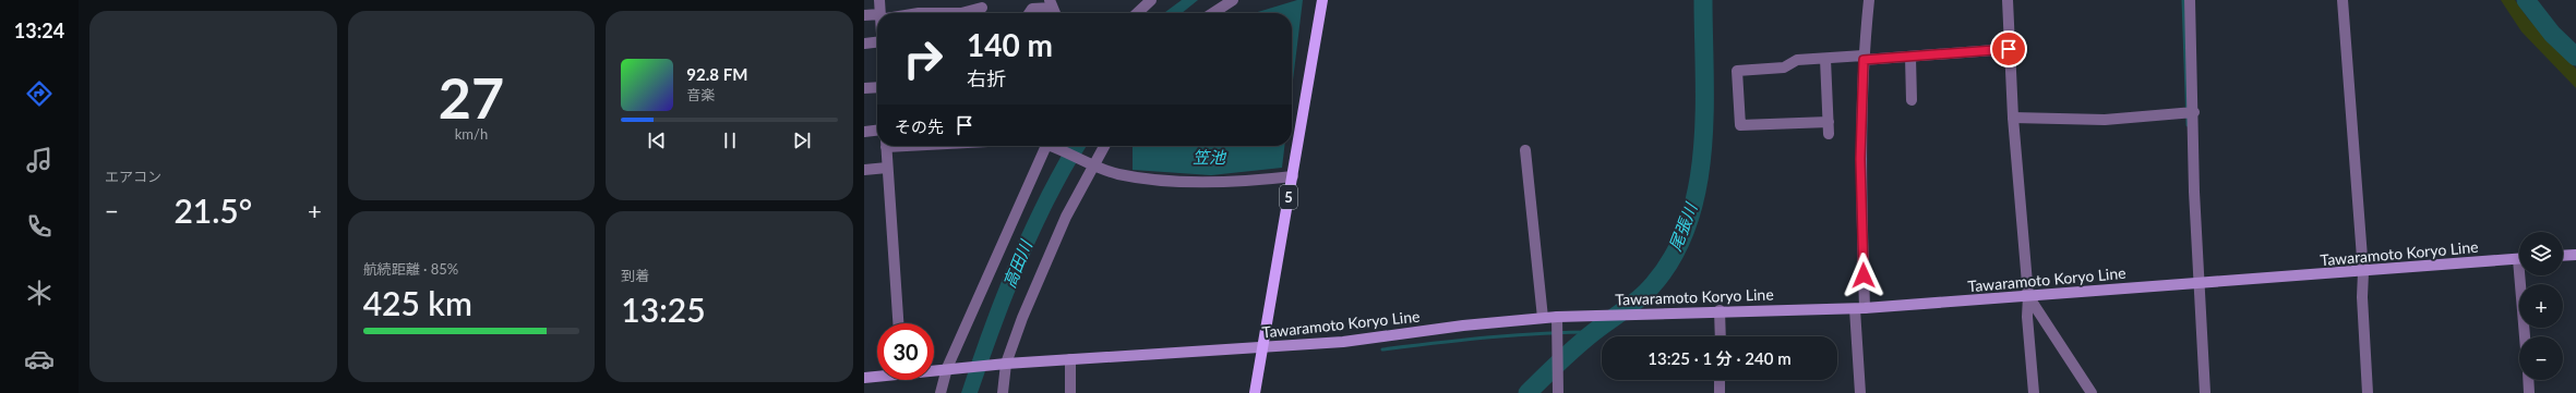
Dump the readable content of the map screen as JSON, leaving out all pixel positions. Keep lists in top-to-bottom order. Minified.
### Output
{"streets":{"main road":["5","Tawaramoto Koryo Line"]},"crossings":[["5","Tawaramoto Koryo Line"]],"water":["笠池","尾張川","高田川"],"page":{"tabs":"13:24","tile":["エアコン",["27","km/h"],["航続距離 · 85%","425 km"],["到着","13:25"]],"turn":["140 m","右折"],"song":["92.8 FM","音楽"],"then":"その先","heat":["−","21.5°","+"],"map_buttons":["+","−"],"limit":"30","trip":"13:25 · 1 分 · 240 m"}}
